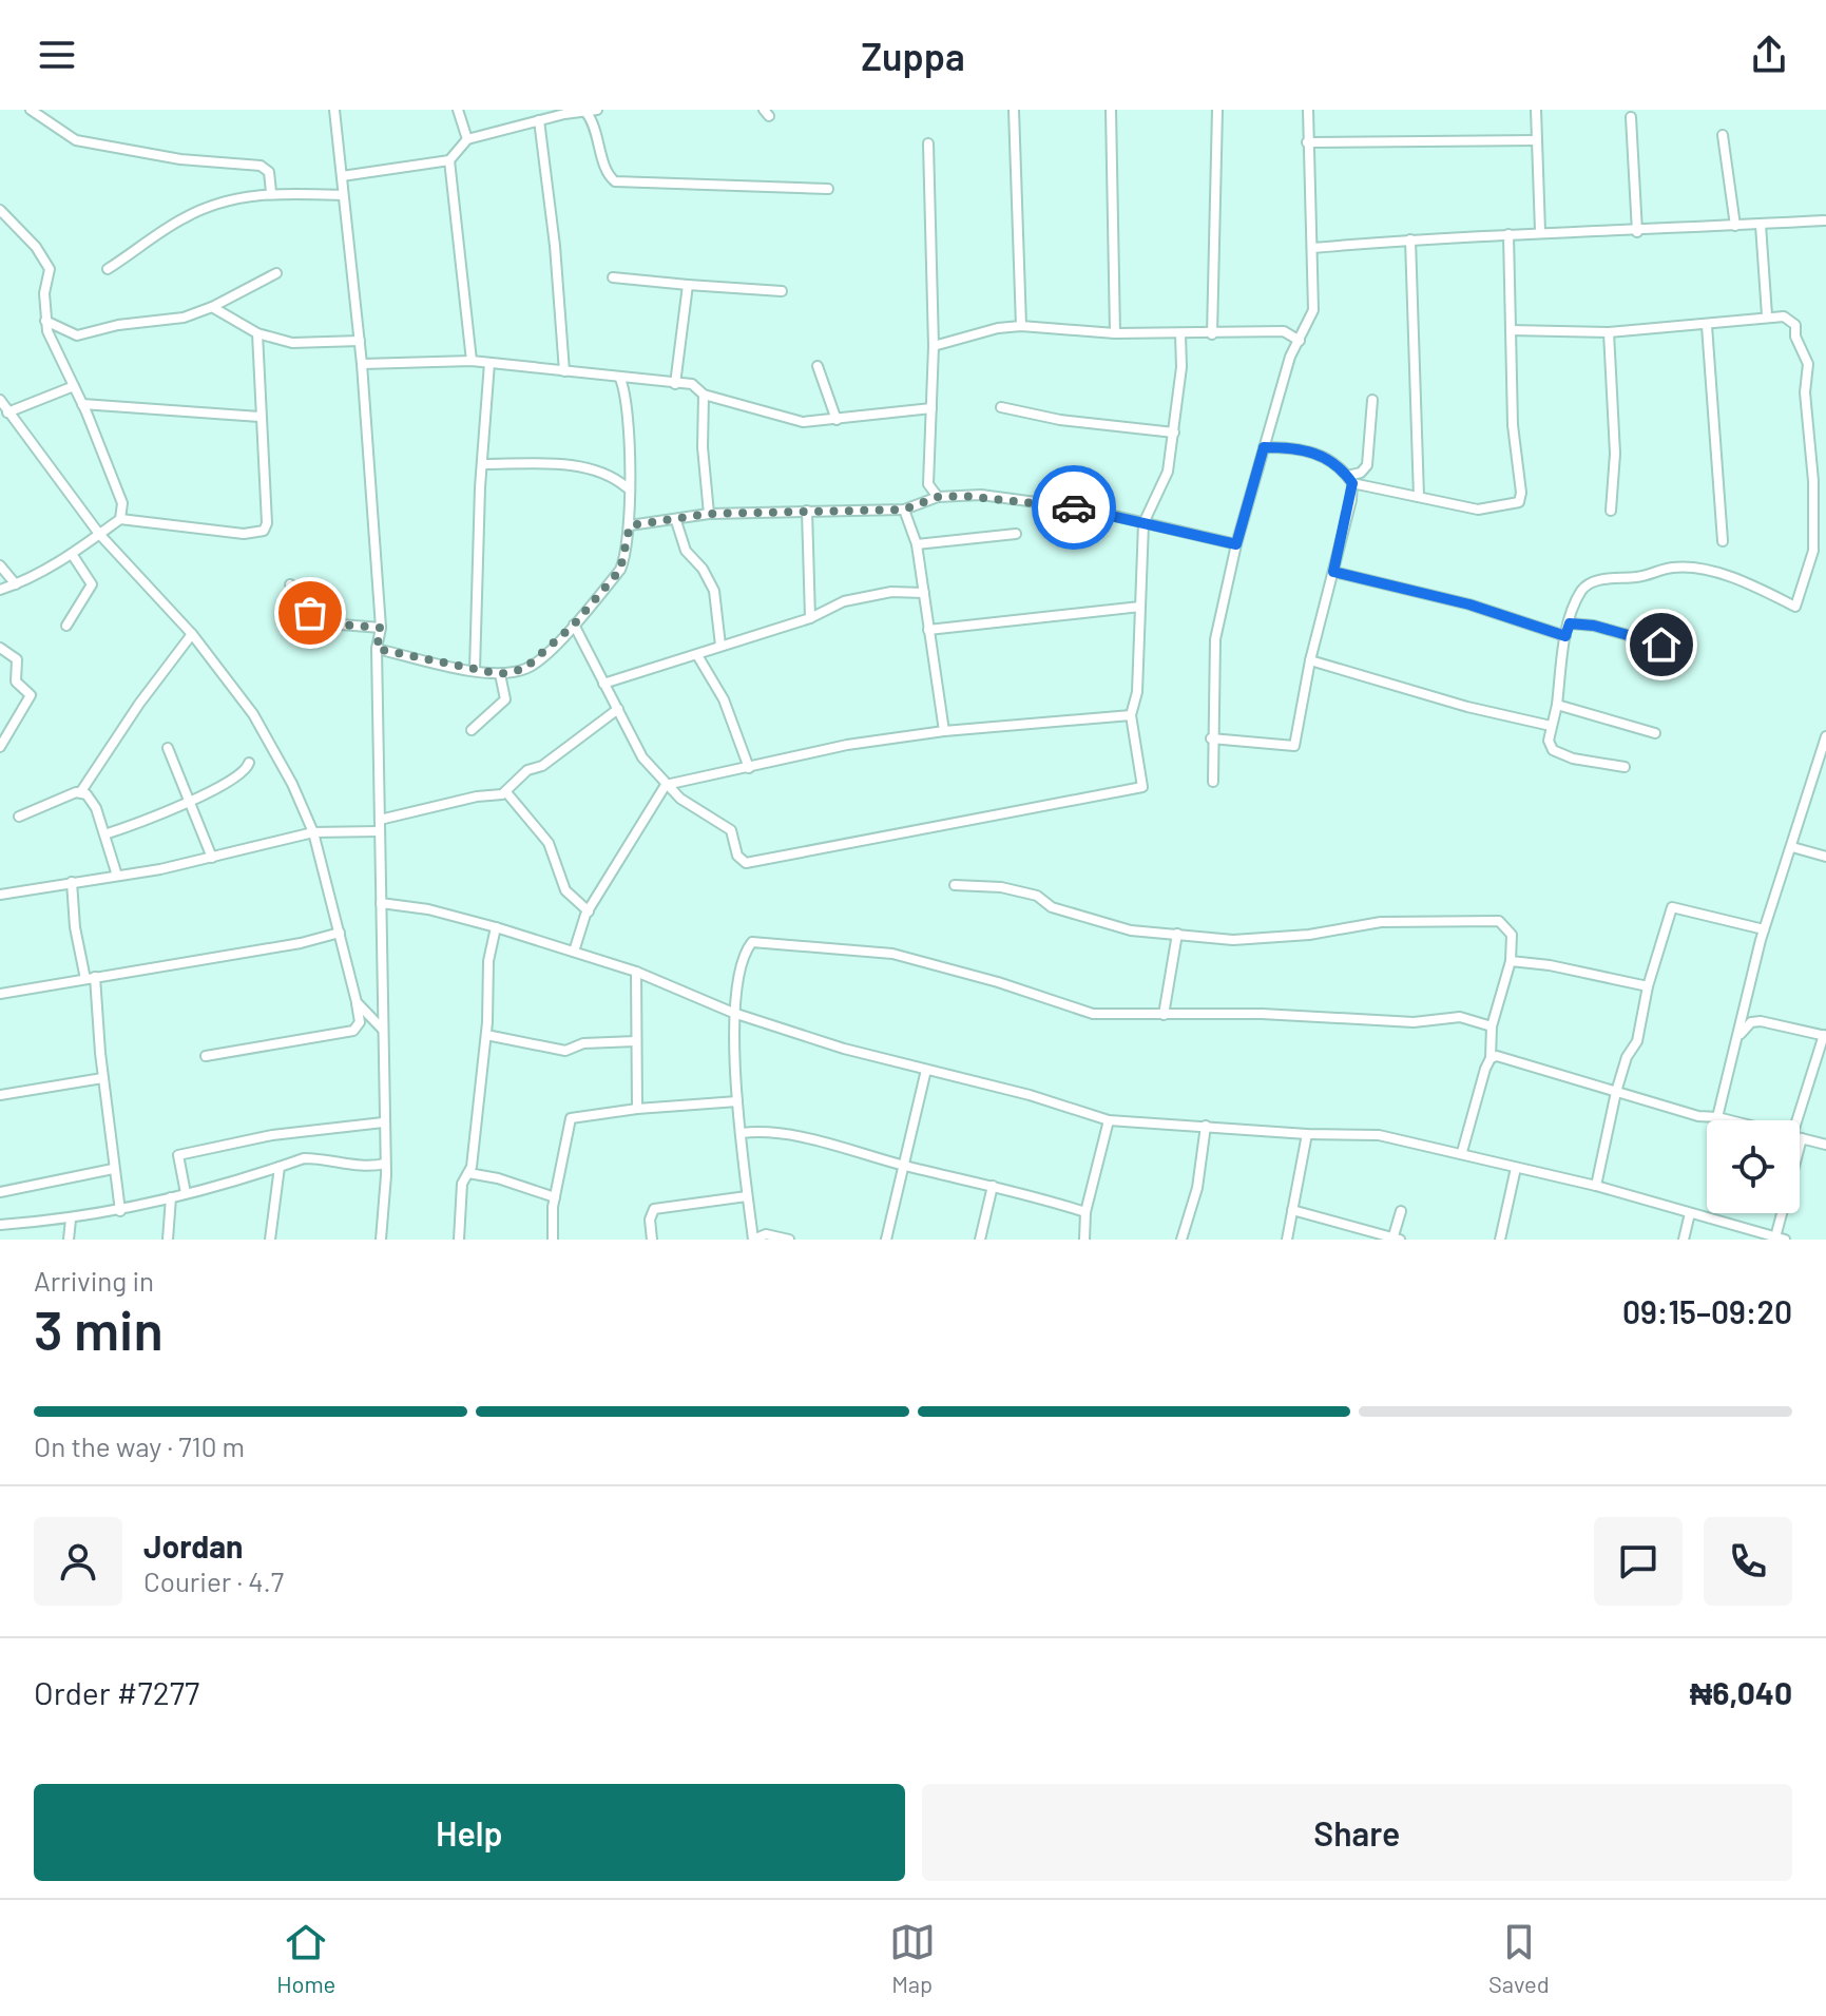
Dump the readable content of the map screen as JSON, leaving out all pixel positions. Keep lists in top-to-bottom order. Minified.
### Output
{"page":{"header":"Zuppa","heading":["3 min","Arriving in","09:15–09:20"],"panel":["Jordan","Courier · 4.7","Order #7277","₦6,040"],"bar":"On the way · 710 m","buttons":["Help","Share"],"tabs":["Home","Map","Saved"]}}
